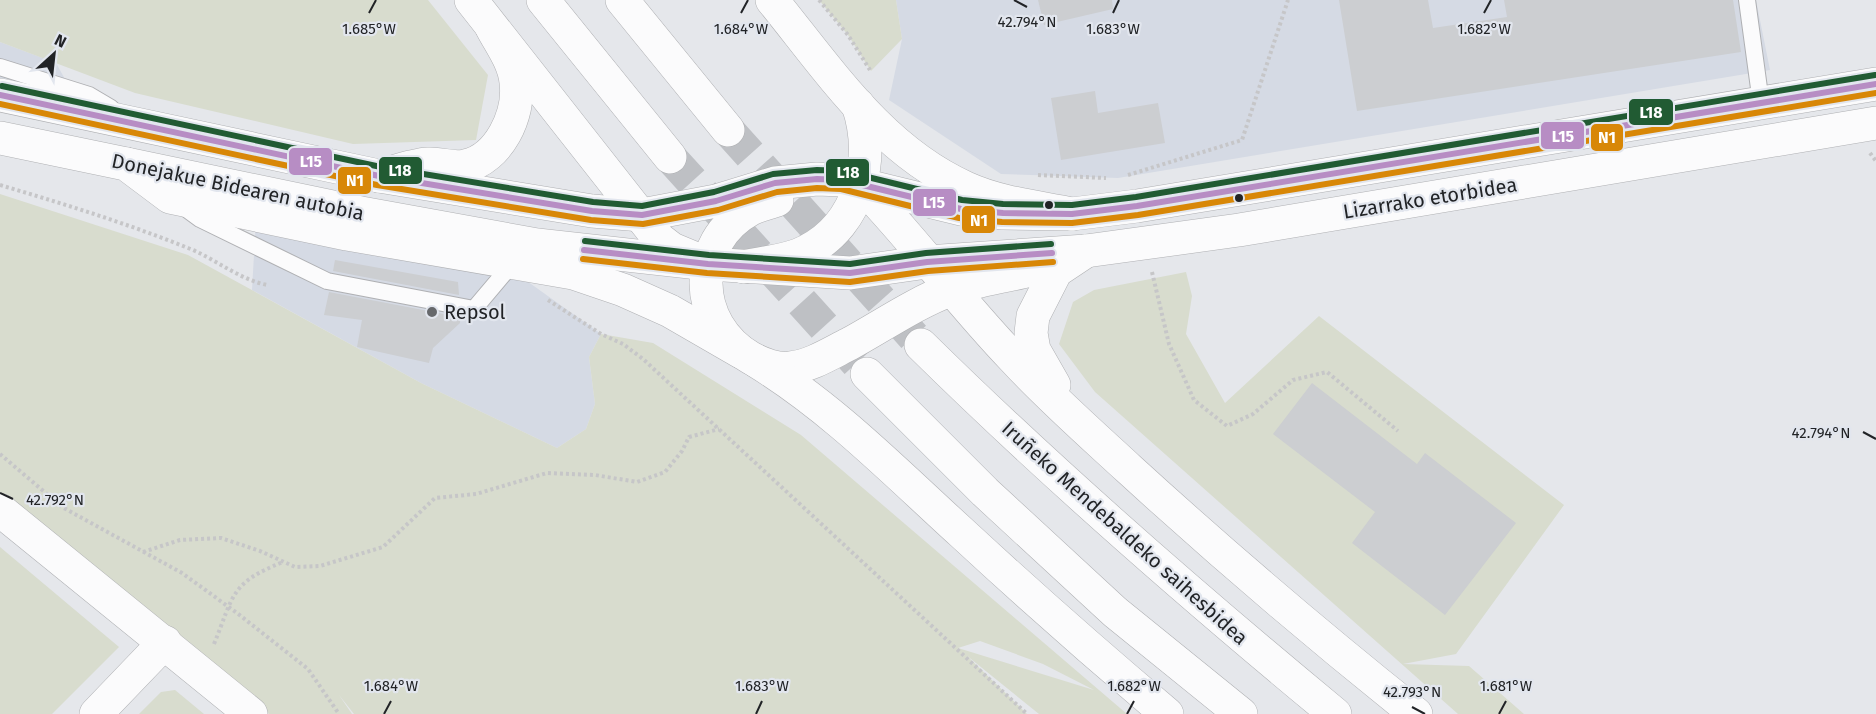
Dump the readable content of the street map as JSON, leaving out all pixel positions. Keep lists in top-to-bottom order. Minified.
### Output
{"streets":{"main road":["Donejakue Bidearen autobia","Lizarrako etorbidea","Iruñeko Mendebaldeko saihesbidea"]},"crossings":[["Donejakue Bidearen autobia","Lizarrako etorbidea"]],"places":["Repsol"],"lines":["transit line L18","transit line L15","transit line N1"],"north":"top right","coordinates":["42.794°N","1.685°W","1.684°W","1.683°W","1.682°W","42.792°N","1.681°W","42.793°N"]}
